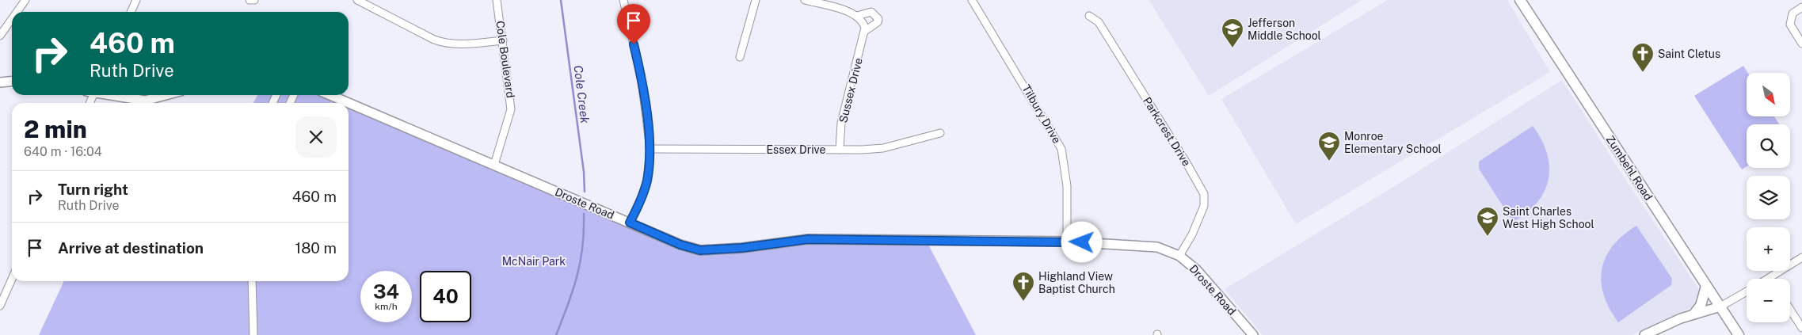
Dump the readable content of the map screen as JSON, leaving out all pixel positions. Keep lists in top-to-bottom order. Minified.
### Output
{"streets":{"main road":["Zumbehl Road"],"street":["Cole Boulevard","Sussex Drive","Tilbury Drive","Parkcrest Drive","Essex Drive","Droste Road"]},"crossings":[["Cole Boulevard","Droste Road"],["Sussex Drive","Essex Drive"],["Tilbury Drive","Droste Road"],["Parkcrest Drive","Droste Road"]],"water":["Cole Creek"],"parks":["McNair Park"],"places":{"school or university":["Jefferson Middle School","Monroe Elementary School","Saint Charles West High School"],"church":["Saint Cletus","Highland View Baptist Church"]},"north":"bottom right","page":{"turn":["460 m","Ruth Drive"],"map_buttons":["+","−"],"heading":["2 min","640 m · 16:04"],"list":[{"name":"Turn right","note":"Ruth Drive","value":"460 m"},{"name":"Arrive at destination","value":"180 m"}],"speed":"34 km/h","limit":"40"}}
